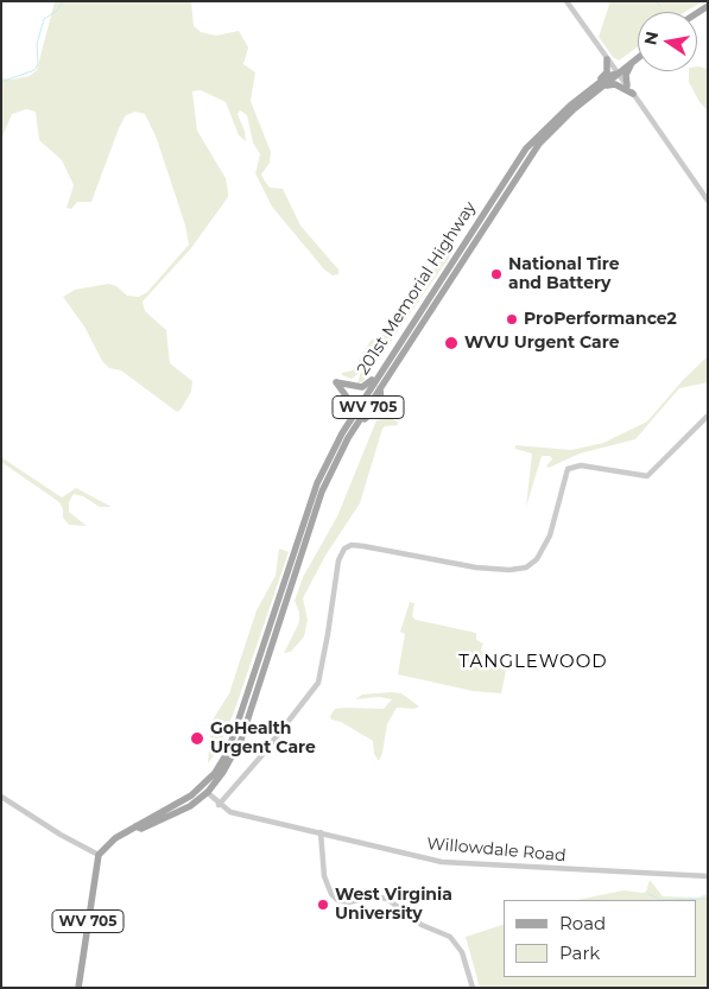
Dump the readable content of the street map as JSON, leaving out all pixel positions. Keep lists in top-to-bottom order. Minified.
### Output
{"streets":{"main road":["201st Memorial Highway","WV 705"],"street":["Willowdale Road"]},"crossings":[["201st Memorial Highway","WV 705"]],"districts":["TANGLEWOOD"],"places":["National Tire and Battery","ProPerformance2","WVU Urgent Care","GoHealth Urgent Care","West Virginia University"],"legend":["Road","Park"],"north":"left"}
